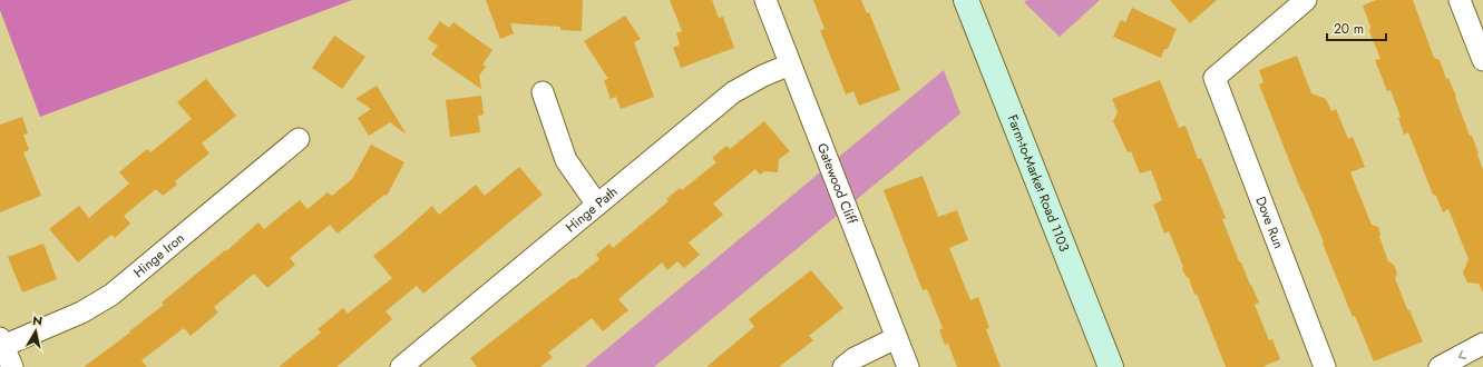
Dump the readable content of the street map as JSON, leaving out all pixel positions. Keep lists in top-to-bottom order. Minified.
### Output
{"streets":{"main road":["Farm-to-Market Road 1103"],"street":["Gatewood Cliff","Hinge Path","Dove Run","Hinge Iron"]},"crossings":[["Gatewood Cliff","Hinge Path"]],"scale_bar":"20 m","north":"top"}
